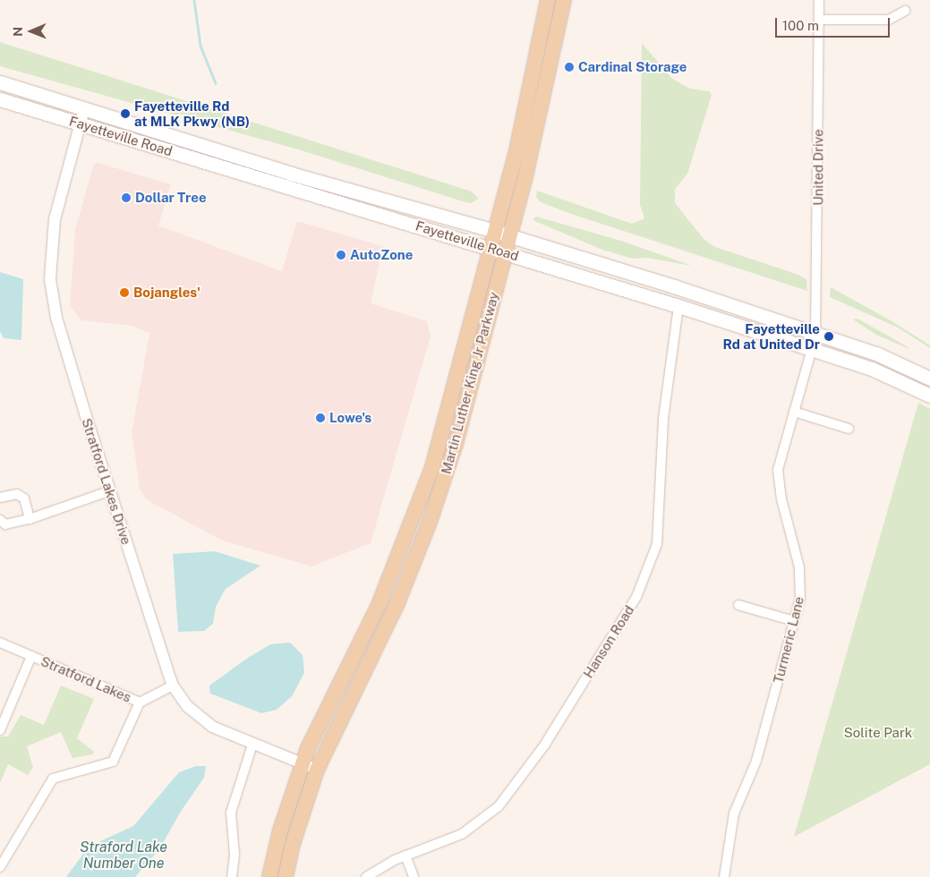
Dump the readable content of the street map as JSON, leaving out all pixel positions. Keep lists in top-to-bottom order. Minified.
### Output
{"streets":{"main road":["Fayetteville Road","Martin Luther King Jr Parkway"],"street":["United Drive","Stratford Lakes Drive","Turmeric Lane","Hanson Road","Stratford Lakes"]},"crossings":[["Fayetteville Road","United Drive"],["Fayetteville Road","Martin Luther King Jr Parkway"],["Fayetteville Road","Stratford Lakes Drive"],["Fayetteville Road","Turmeric Lane"],["Fayetteville Road","Hanson Road"],["Martin Luther King Jr Parkway","Stratford Lakes Drive"],["Stratford Lakes Drive","Stratford Lakes"]],"water":["Straford Lake Number One"],"parks":["Solite Park"],"places":["Cardinal Storage","Fayetteville Rd at MLK Pkwy (NB)","Dollar Tree","AutoZone","Bojangles'","Fayetteville Rd at United Dr","Lowe's"],"scale_bar":"100 m","north":"left"}
